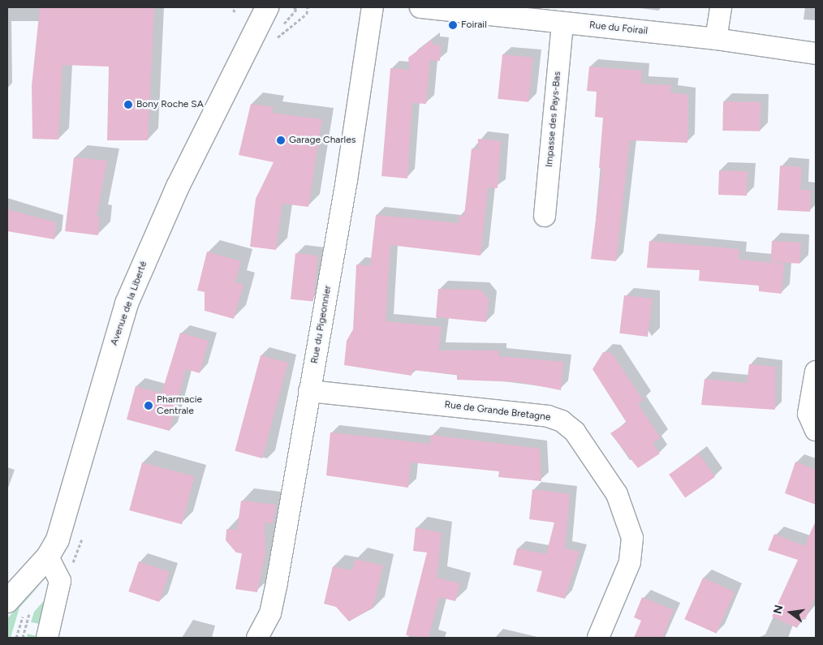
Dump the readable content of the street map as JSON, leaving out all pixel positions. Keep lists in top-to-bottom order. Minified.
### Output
{"streets":{"street":["Rue du Foirail","Impasse des Pays-Bas","Avenue de la Liberté","Rue du Pigeonnier","Rue de Grande Bretagne"]},"crossings":[["Rue du Foirail","Impasse des Pays-Bas"],["Rue du Pigeonnier","Rue de Grande Bretagne"]],"places":["Foirail","Bony Roche SA","Garage Charles","Pharmacie Centrale"],"north":"left"}
